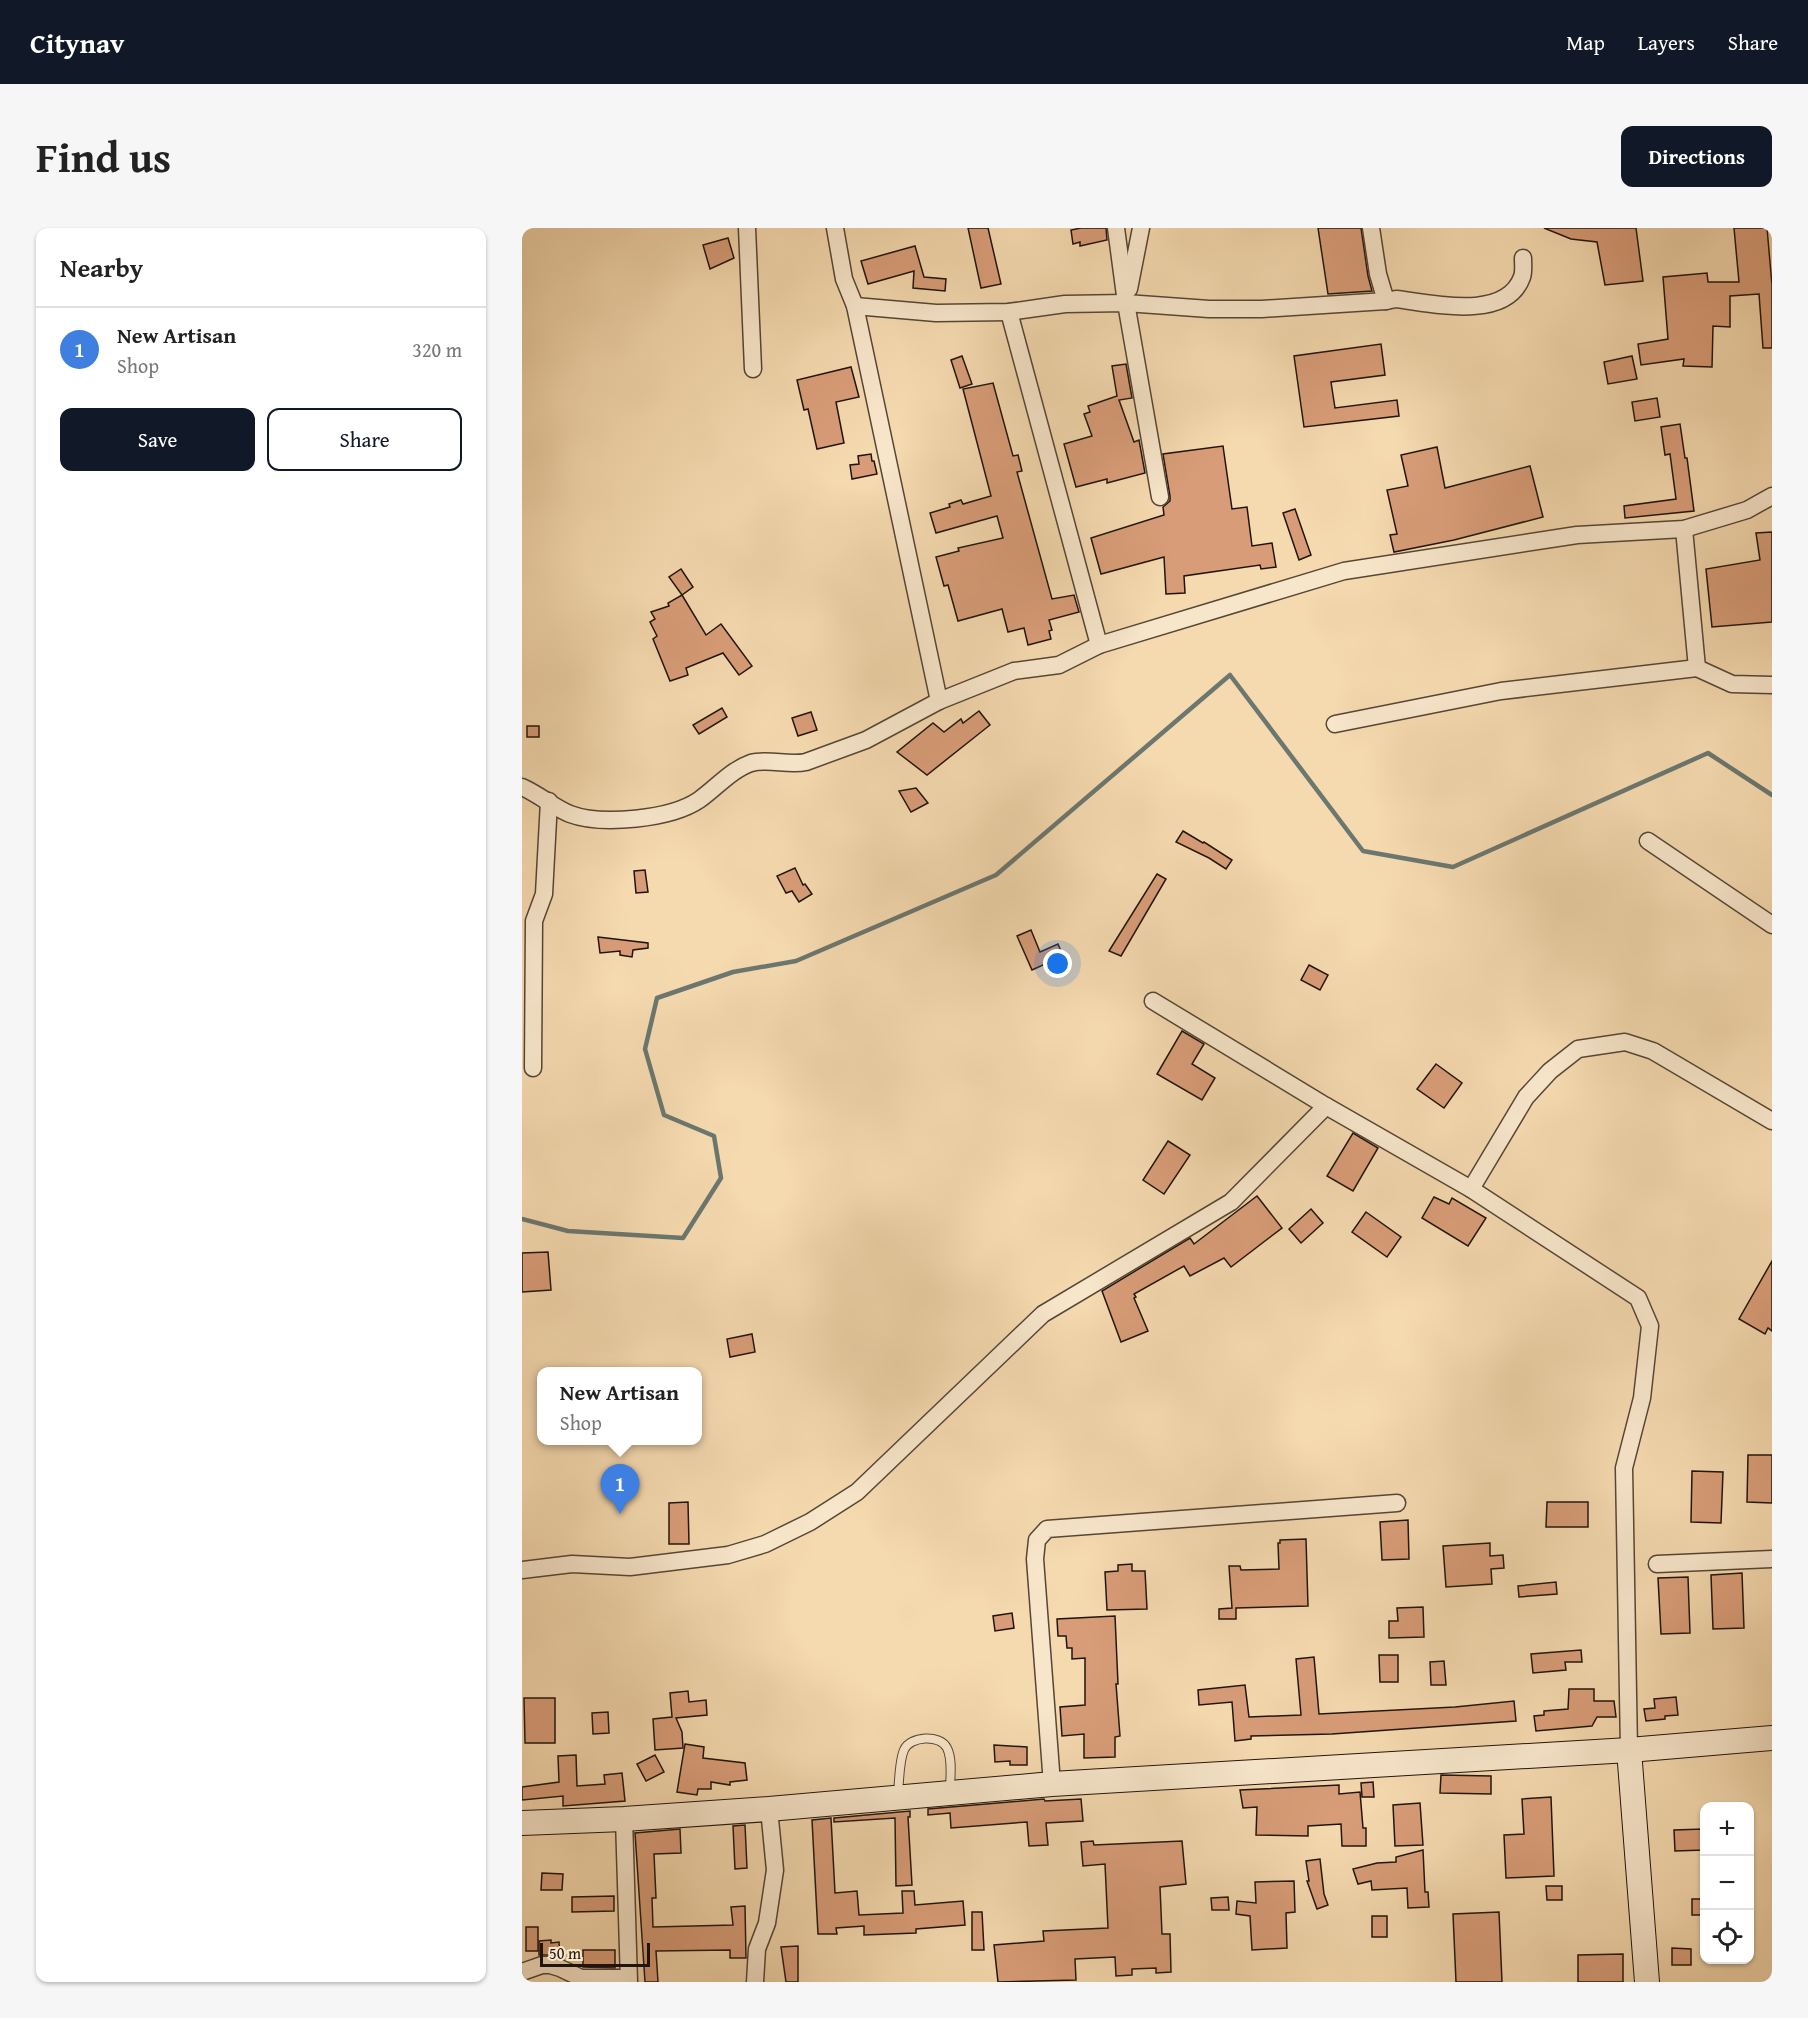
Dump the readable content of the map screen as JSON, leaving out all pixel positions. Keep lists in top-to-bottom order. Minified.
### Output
{"scale_bar":"50 m","page":{"header":"Citynav","nav":["Map","Layers","Share"],"title":"Find us","buttons":["Directions",["Save","Share"]],"heading":"Nearby","list":[{"mark":"1","name":"New Artisan","note":"Shop","value":"320 m"}],"popup":["New Artisan","Shop"],"pins":"1","map_buttons":["+","−"],"scale":"50 m"}}
